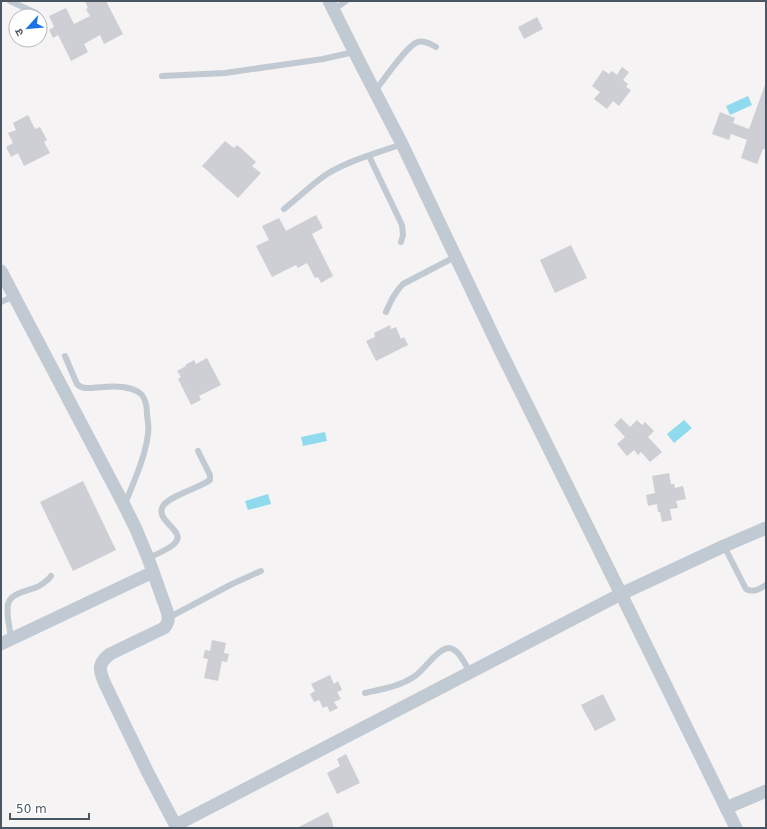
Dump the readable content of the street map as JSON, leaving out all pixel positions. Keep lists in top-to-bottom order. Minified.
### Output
{"scale_bar":"50 m","north":"bottom left"}
